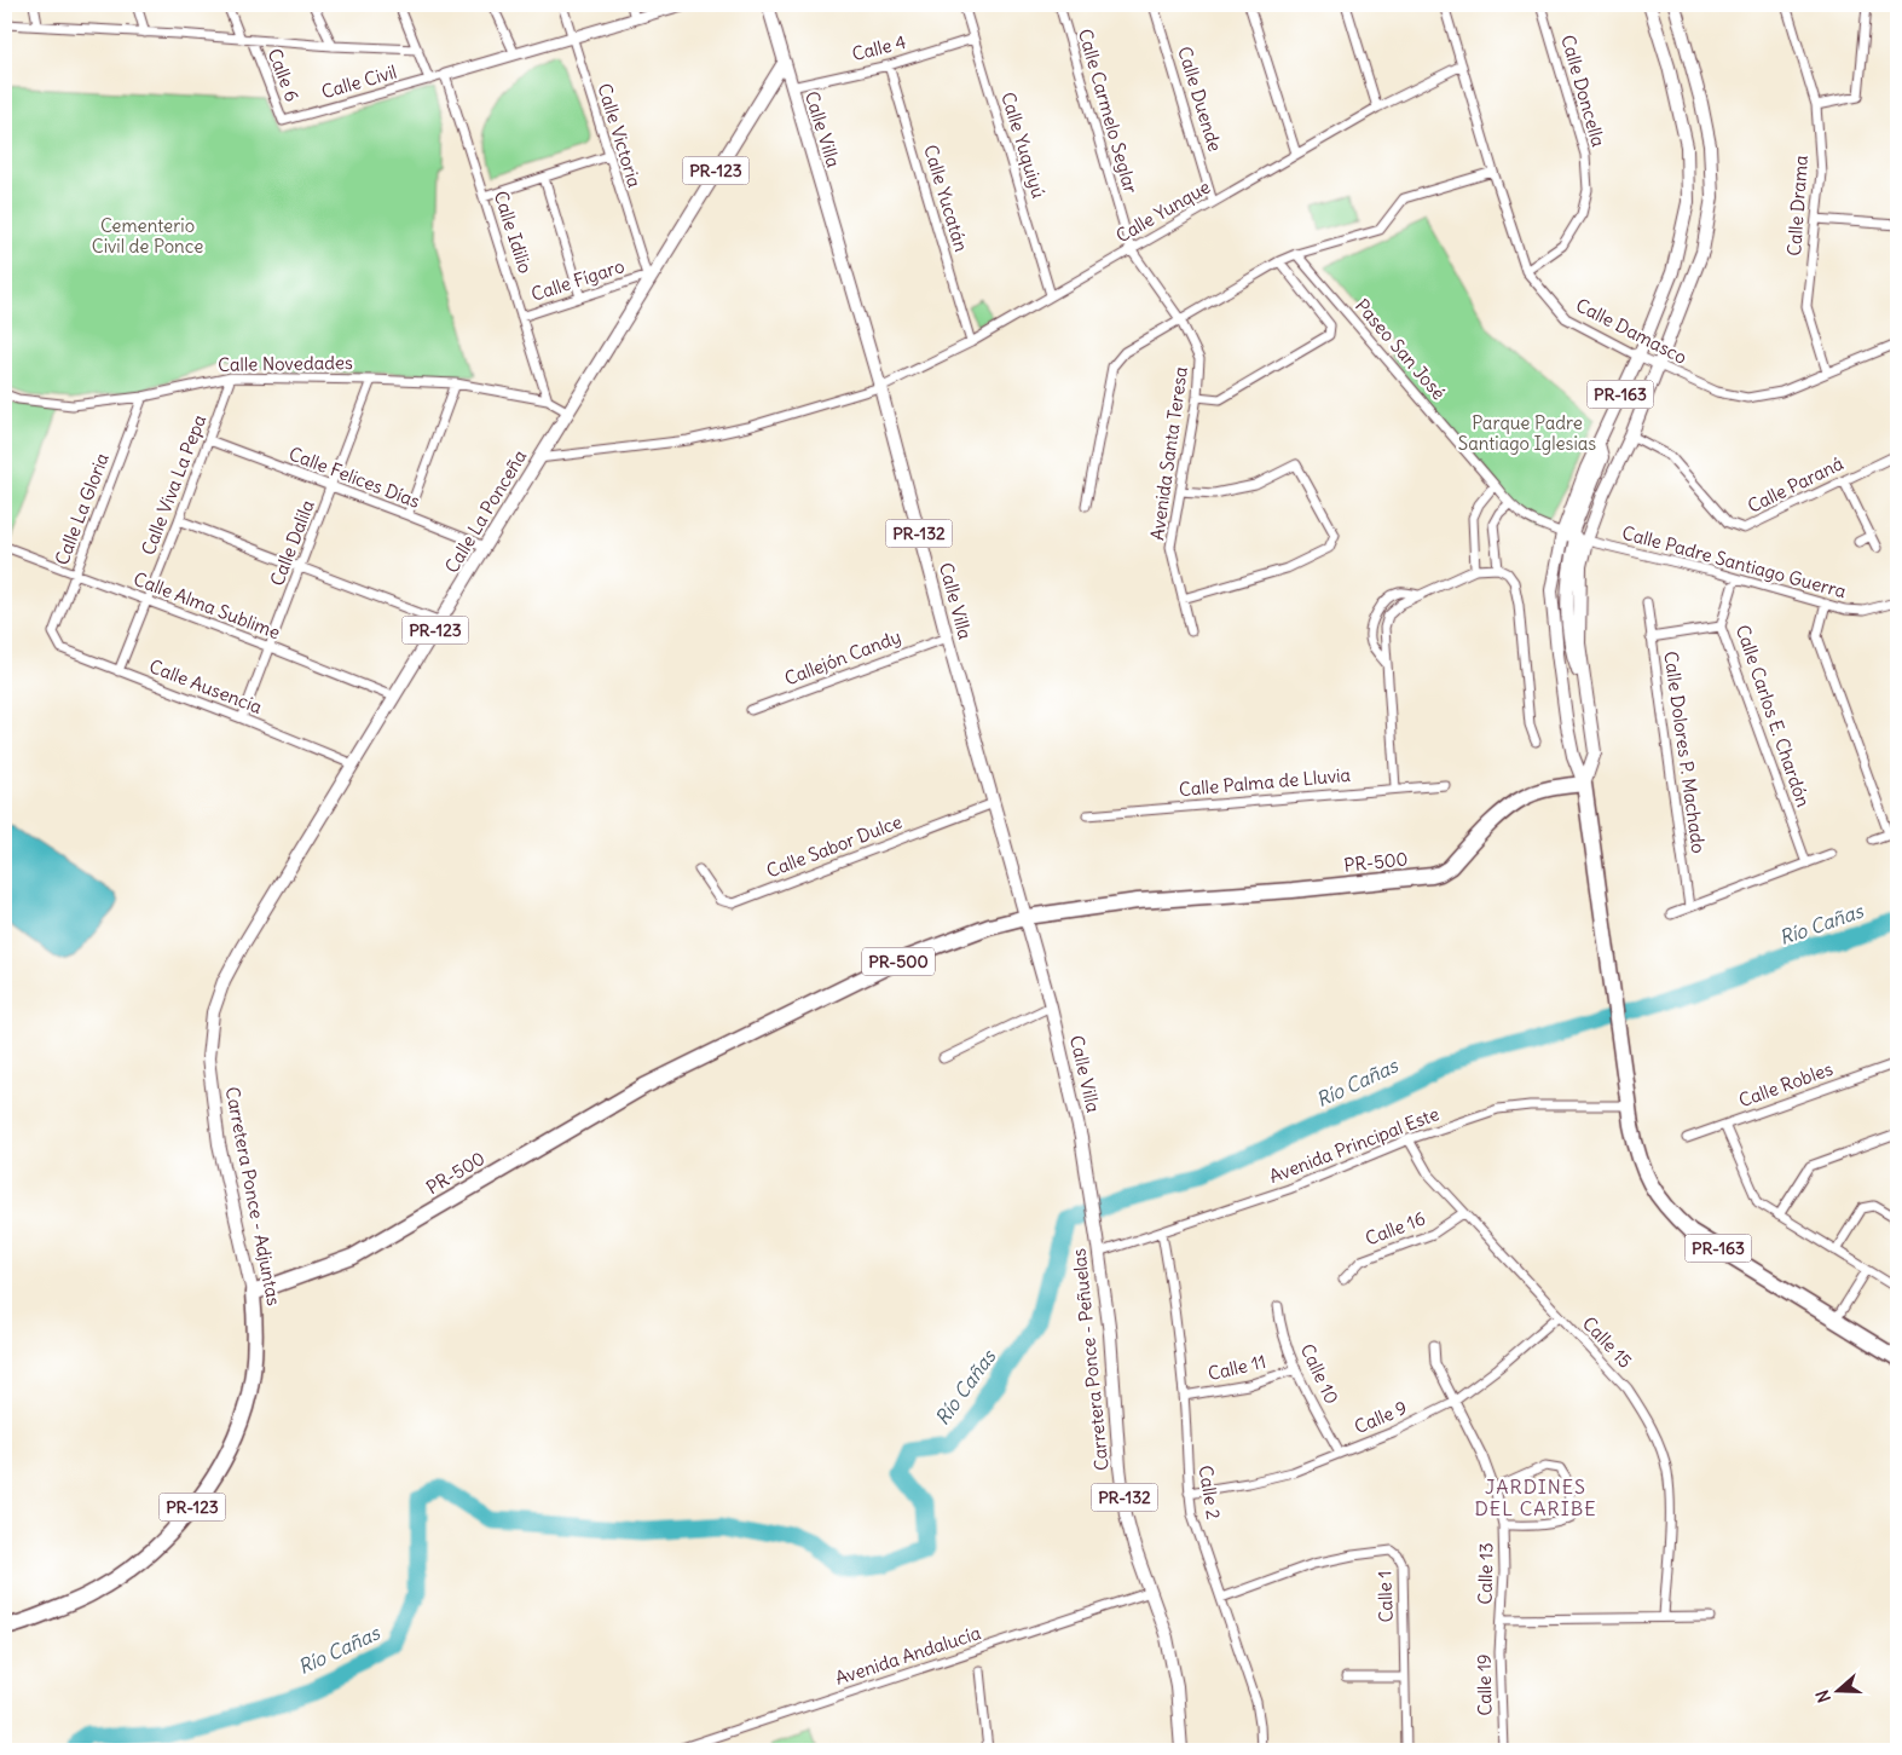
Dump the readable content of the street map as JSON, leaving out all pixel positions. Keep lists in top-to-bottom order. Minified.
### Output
{"streets":{"highway":["PR-123","PR-163","PR-500","Carretera Ponce - Adjuntas"],"main road":["Calle Villa","Calle La Ponceña","PR-132","Carretera Ponce - Peñuelas"],"street":["Calle 4","Calle 6","Calle Civil","Calle Doncella","Calle Duende","Calle Carmelo Seglar","Calle Victoria","Calle Yuquiyú","Calle Yucatán","Calle Drama","Calle Yunque","Calle Idilio","Calle Fígaro","Calle Damasco","Paseo San José","Calle Novedades","Avenida Santa Teresa","Calle Felices Días","Calle Viva La Pepa","Calle Paraná","Calle La Gloria","Calle Dalila","Calle Padre Santiago Guerra","Calle Alma Sublime","Callejón Candy","Calle Ausencia","Calle Carlos E. Chardón","Calle Dolores P. Machado","Calle Palma de Lluvia","Calle Sabor Dulce","Calle Robles","Avenida Principal Este","Calle 16","Calle 15","Calle 11","Calle 10","Calle 9","Calle 2","Calle 13","Calle 1","Avenida Andalucía","Calle 19"]},"crossings":[["Calle 4","Calle Villa"],["Calle 4","Calle Yuquiyú"],["Calle 4","Calle Yucatán"],["Calle 6","Calle Civil"],["Calle Civil","Calle Idilio"],["Calle Doncella","Calle Damasco"],["Calle Duende","Calle Yunque"],["Calle Carmelo Seglar","Calle Yunque"],["Calle Carmelo Seglar","Avenida Santa Teresa"],["Calle Villa","Calle Yunque"],["Calle Villa","Calle La Ponceña"],["Calle Villa","Callejón Candy"],["Calle Villa","Calle Sabor Dulce"],["Calle Villa","PR-500"],["Calle Villa","Carretera Ponce - Peñuelas"],["Calle Victoria","Calle Fígaro"],["Calle Victoria","Calle La Ponceña"],["Calle Yuquiyú","Calle Yunque"],["Calle Yucatán","Calle Yunque"],["Calle Drama","Calle Damasco"],["Calle Yunque","Calle Damasco"],["Calle Yunque","Calle La Ponceña"],["Calle Idilio","Calle Fígaro"],["Calle Idilio","Calle Novedades"],["Calle Fígaro","Calle La Ponceña"],["Calle Damasco","PR-163"],["Paseo San José","PR-163"],["Paseo San José","Calle Padre Santiago Guerra"],["Calle Novedades","Calle Viva La Pepa"],["Calle Novedades","Calle La Gloria"],["Calle Novedades","Calle La Ponceña"],["Calle Novedades","Calle Dalila"],["PR-163","Calle Paraná"],["PR-163","Calle Padre Santiago Guerra"],["PR-163","PR-500"],["PR-163","Avenida Principal Este"],["Calle Felices Días","Calle Viva La Pepa"],["Calle Felices Días","Calle La Ponceña"],["Calle Felices Días","Calle Dalila"],["Calle Viva La Pepa","Calle Alma Sublime"],["Calle Viva La Pepa","Calle Ausencia"],["Calle La Gloria","Calle Alma Sublime"],["Calle La Gloria","Calle Ausencia"],["Calle La Ponceña","Calle Alma Sublime"],["Calle La Ponceña","Calle Ausencia"],["Calle La Ponceña","Carretera Ponce - Adjuntas"],["Calle Dalila","Calle Alma Sublime"],["Calle Dalila","Calle Ausencia"],["Calle Padre Santiago Guerra","Calle Carlos E. Chardón"],["PR-500","Carretera Ponce - Adjuntas"],["Avenida Principal Este","Calle 15"],["Avenida Principal Este","Carretera Ponce - Peñuelas"],["Avenida Principal Este","Calle 2"],["Calle 16","Calle 15"],["Calle 15","Calle 9"],["Calle 15","Calle 13"],["Carretera Ponce - Peñuelas","Avenida Andalucía"],["Calle 11","Calle 10"],["Calle 11","Calle 2"],["Calle 10","Calle 9"],["Calle 9","Calle 2"],["Calle 9","Calle 13"],["Calle 2","Calle 1"],["Calle 13","Calle 19"]],"districts":["JARDINES DEL CARIBE"],"water":["Río Cañas"],"parks":["Cementerio Civil de Ponce","Parque Padre Santiago Iglesias"],"north":"left"}
